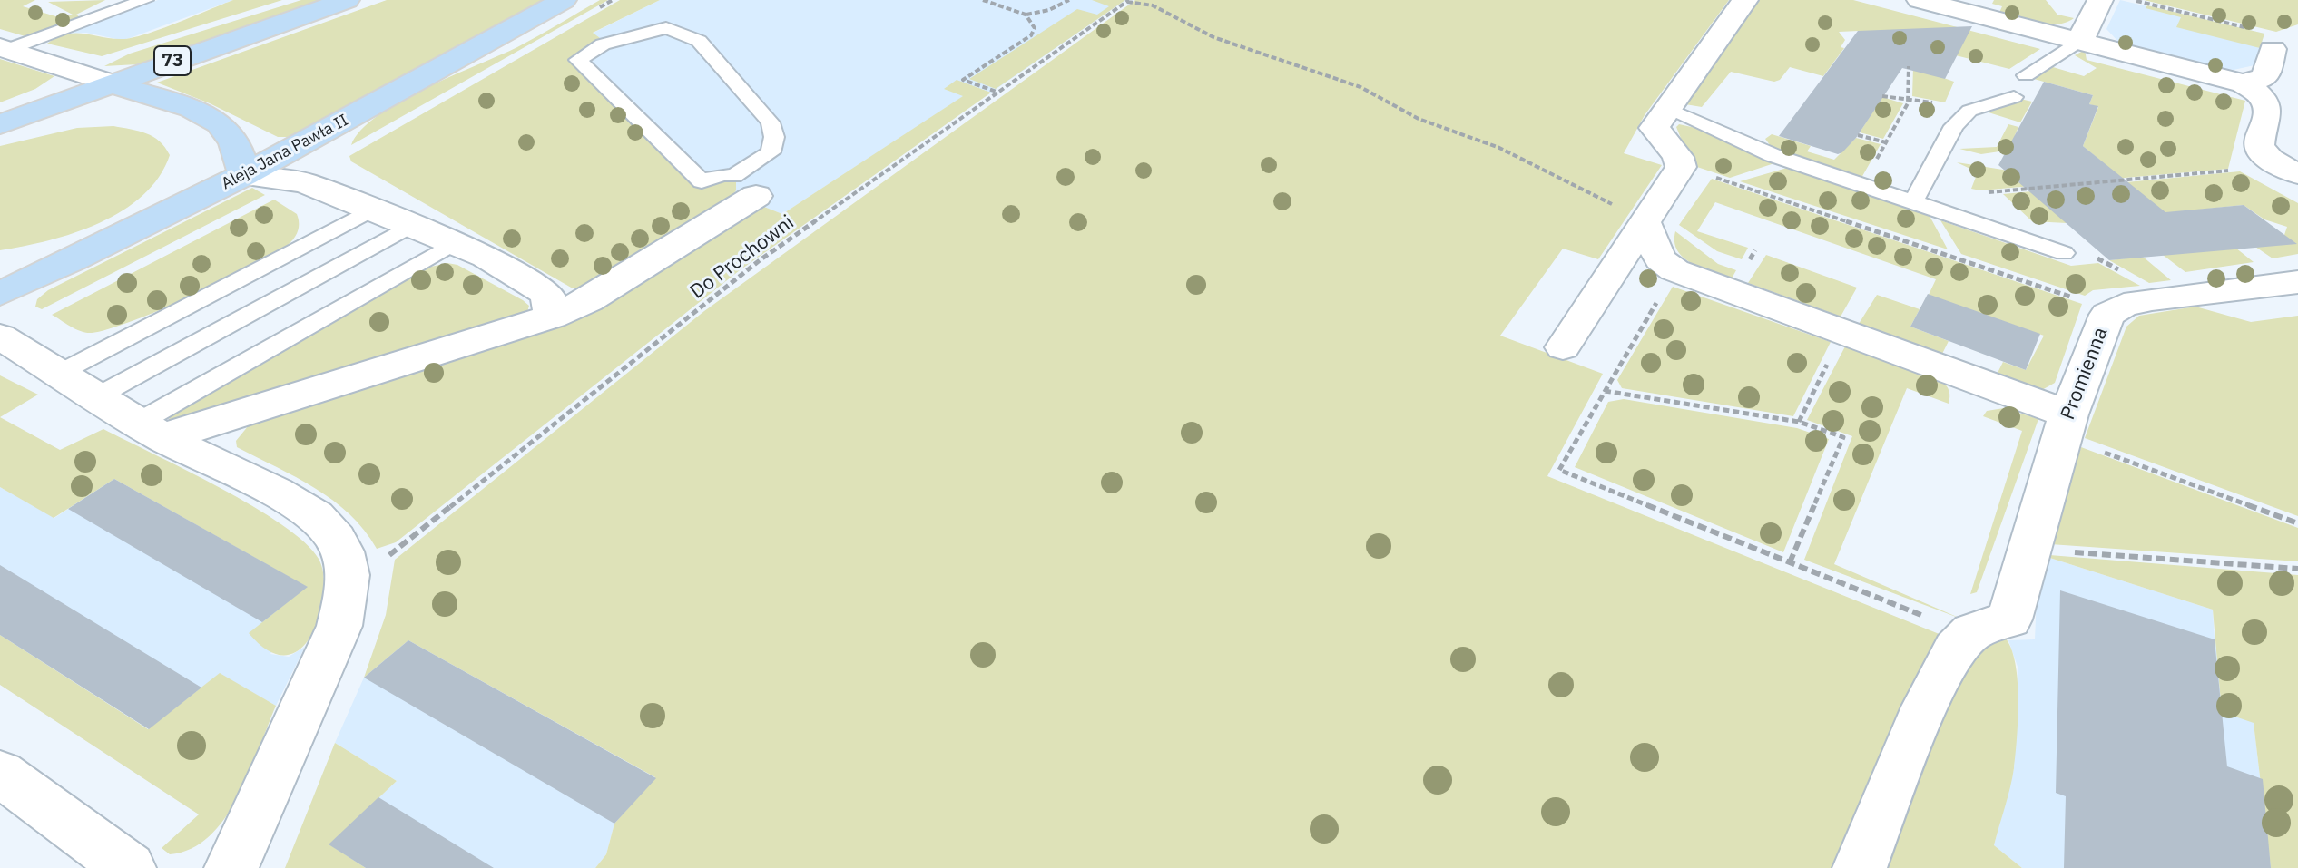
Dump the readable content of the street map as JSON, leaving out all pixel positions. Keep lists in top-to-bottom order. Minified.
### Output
{"streets":{"main road":["73","Aleja Jana Pawła II"],"street":["Promienna"],"path":["Do Prochowni"]}}
